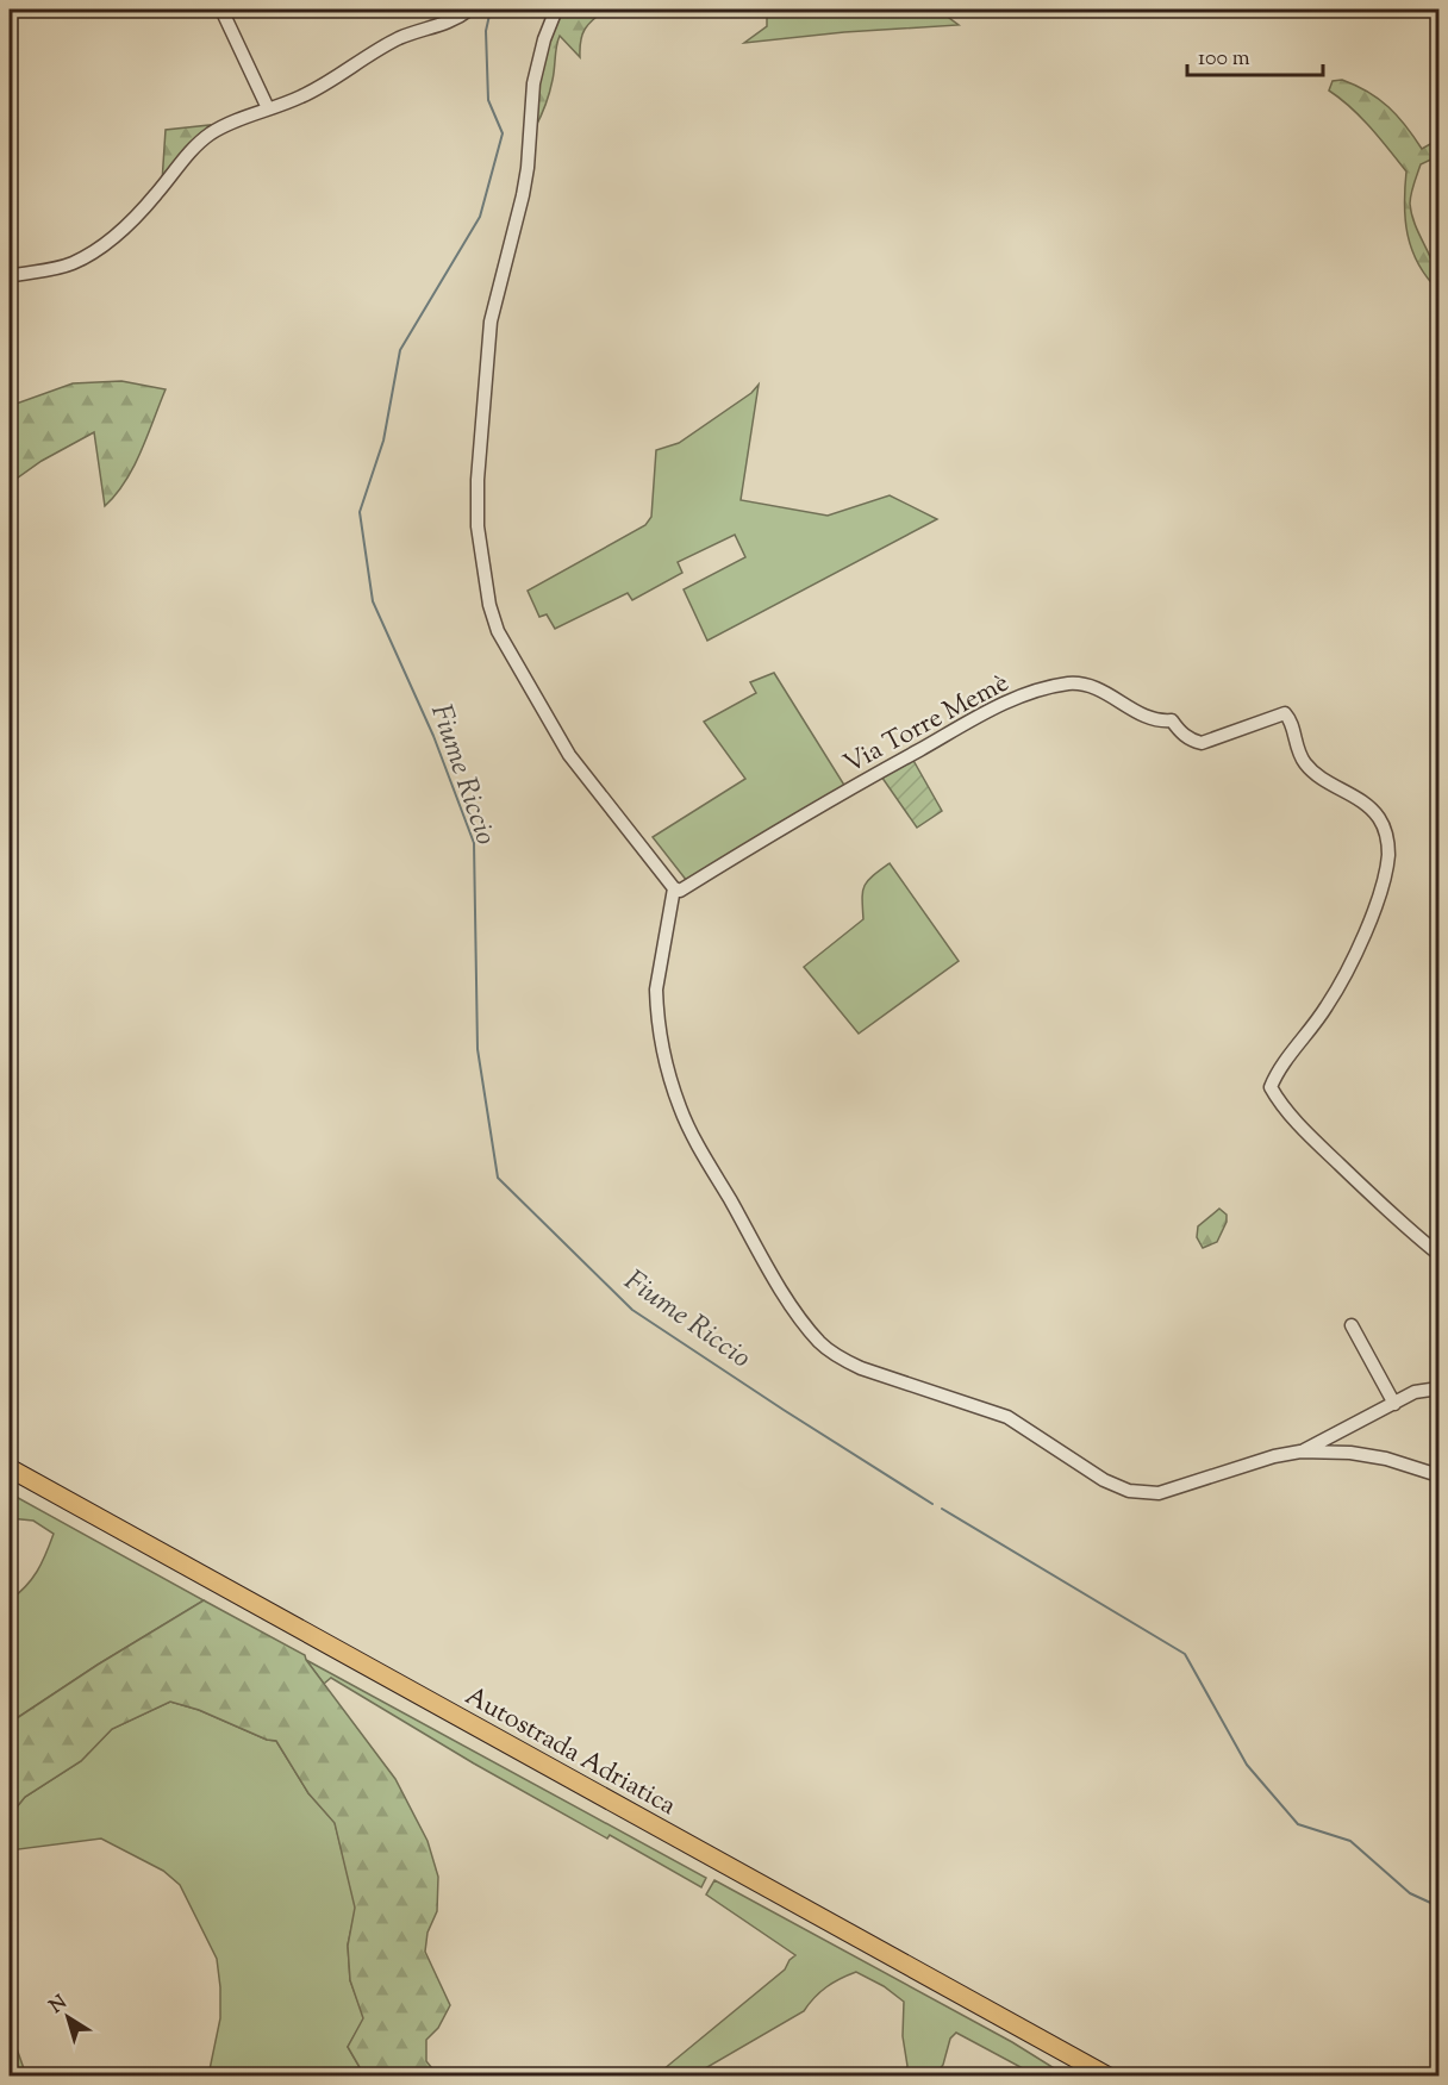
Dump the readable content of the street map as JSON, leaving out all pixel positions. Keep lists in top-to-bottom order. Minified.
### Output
{"streets":{"highway":["Autostrada Adriatica"],"street":["Via Torre Memè"]},"water":["Fiume Riccio"],"scale_bar":"100 m","north":"top left"}
